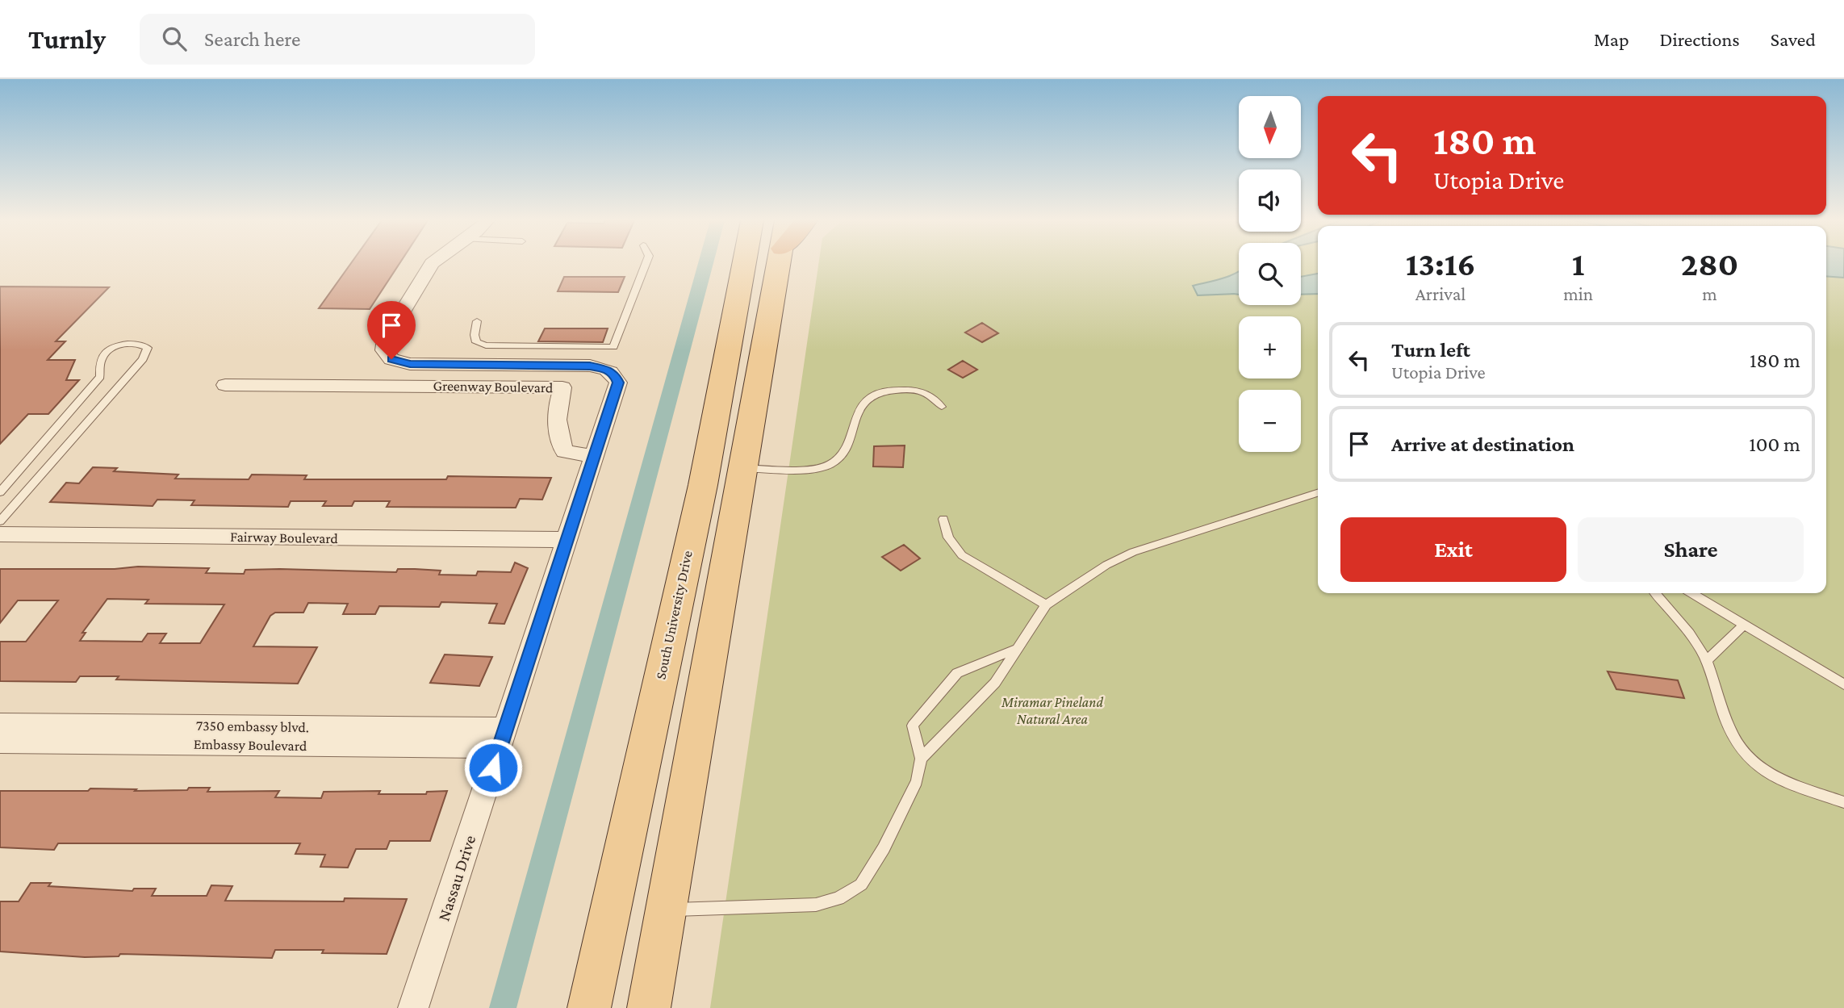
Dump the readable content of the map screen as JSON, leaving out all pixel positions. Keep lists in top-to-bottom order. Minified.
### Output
{"streets":{"main road":["South University Drive"],"street":["Greenway Boulevard","Fairway Boulevard","7350 embassy blvd.","Embassy Boulevard","Nassau Drive"]},"crossings":[["Greenway Boulevard","Nassau Drive"],["Fairway Boulevard","Nassau Drive"],["7350 embassy blvd.","Embassy Boulevard"],["7350 embassy blvd.","Nassau Drive"],["Embassy Boulevard","Nassau Drive"]],"parks":["Miramar Pineland Natural Area"],"north":"bottom","page":{"header":"Turnly","search":"Search here","nav":["Map","Directions","Saved"],"map_buttons":["+","−"],"turn":["180 m","Utopia Drive"],"eta":["13:16","Arrival","1","min","280","m"],"list":[{"name":"Turn left","note":"Utopia Drive","value":"180 m"},{"name":"Arrive at destination","value":"100 m"}],"buttons":["Exit","Share"]}}
